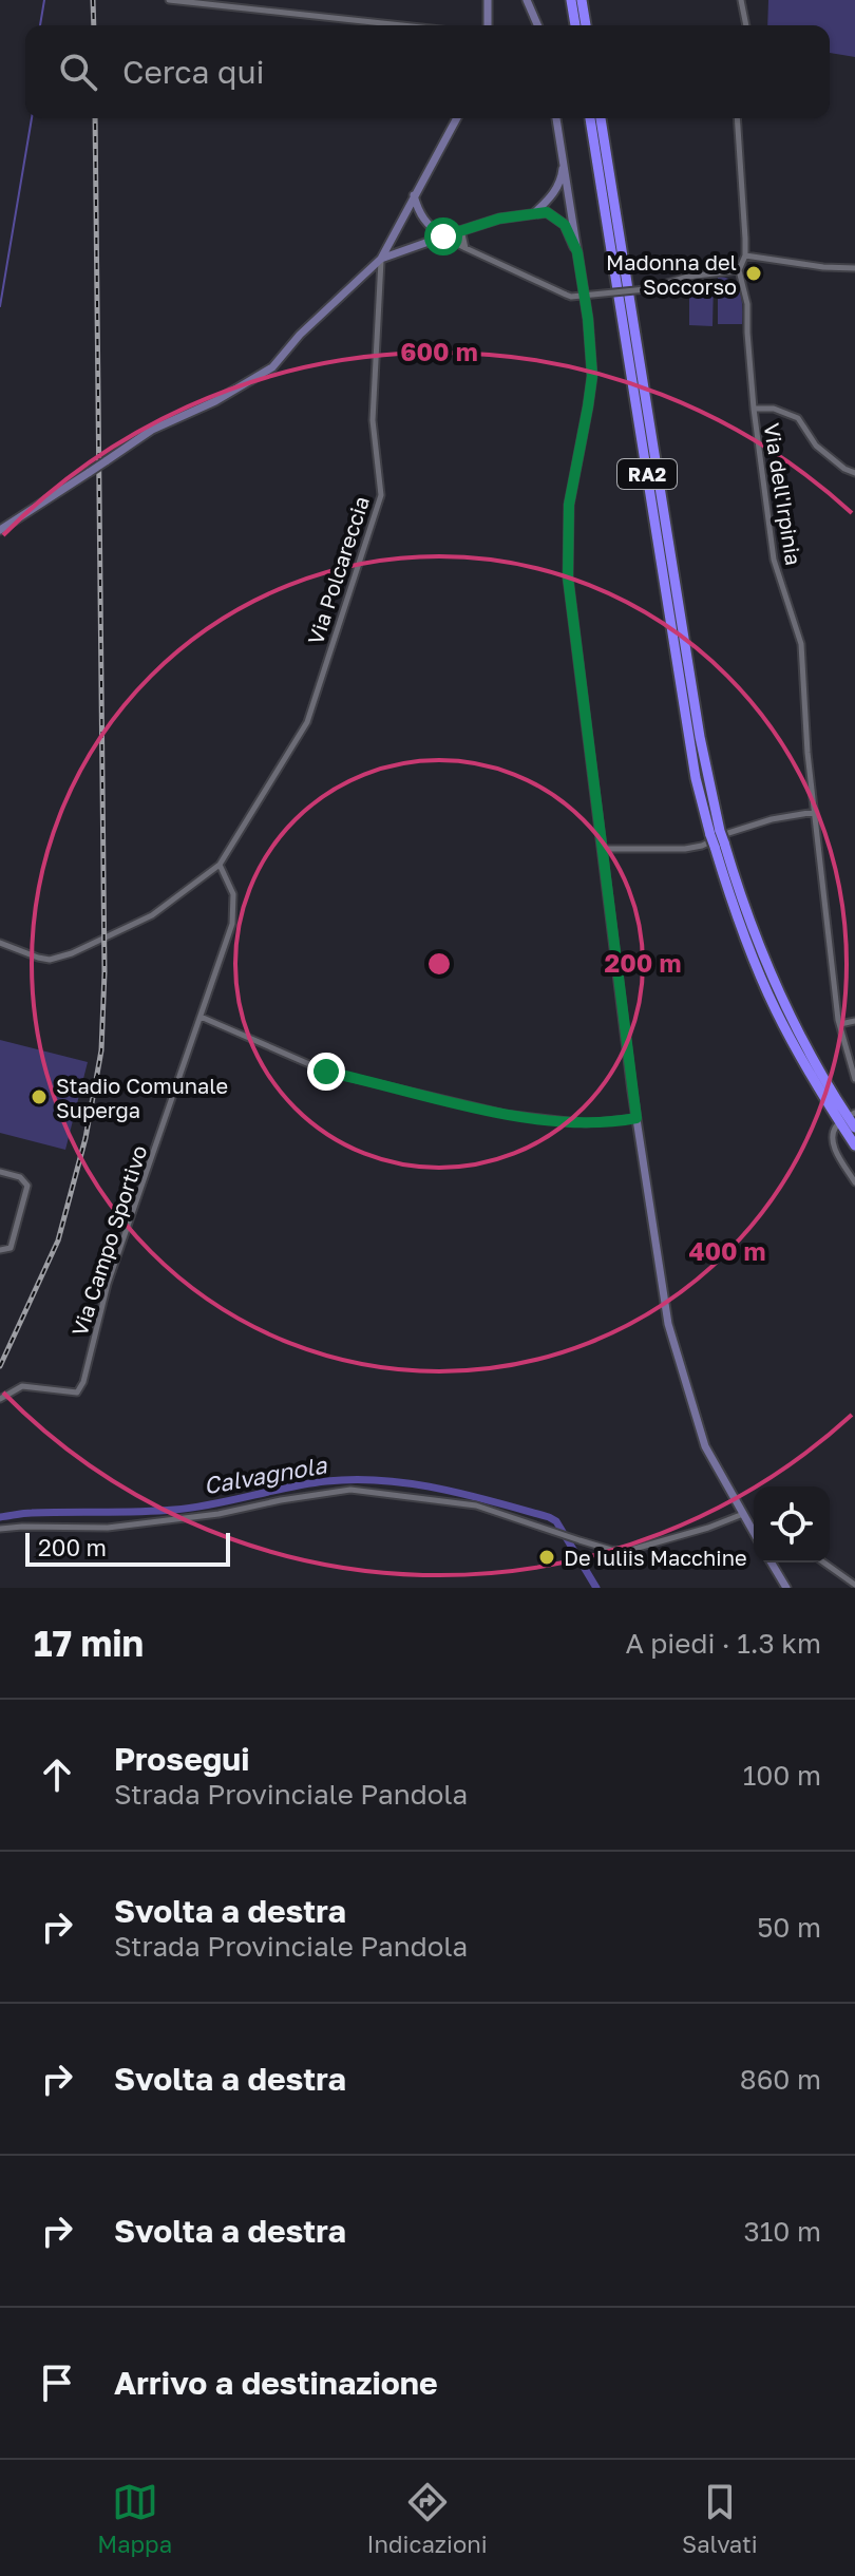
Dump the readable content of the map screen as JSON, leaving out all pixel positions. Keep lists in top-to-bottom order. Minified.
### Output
{"streets":{"highway":["RA2"],"street":["Via dell'Irpinia","Via Polcareccia","Via Campo Sportivo"]},"crossings":[["Via Polcareccia","Via Campo Sportivo"]],"water":["Calvagnola"],"places":["Madonna del Soccorso","Stadio Comunale Superga","De Iuliis Macchine"],"scale_bar":"200 m","page":{"search":"Cerca qui","scale":"200 m","heading":["17 min","A piedi · 1.3 km"],"list":[["Prosegui","Strada Provinciale Pandola","100 m"],["Svolta a destra","Strada Provinciale Pandola","50 m"],["Svolta a destra","860 m"],["Svolta a destra","310 m"],"Arrivo a destinazione"],"nav":["Mappa","Indicazioni","Salvati"]},"rings":["600 m","200 m","400 m"]}
